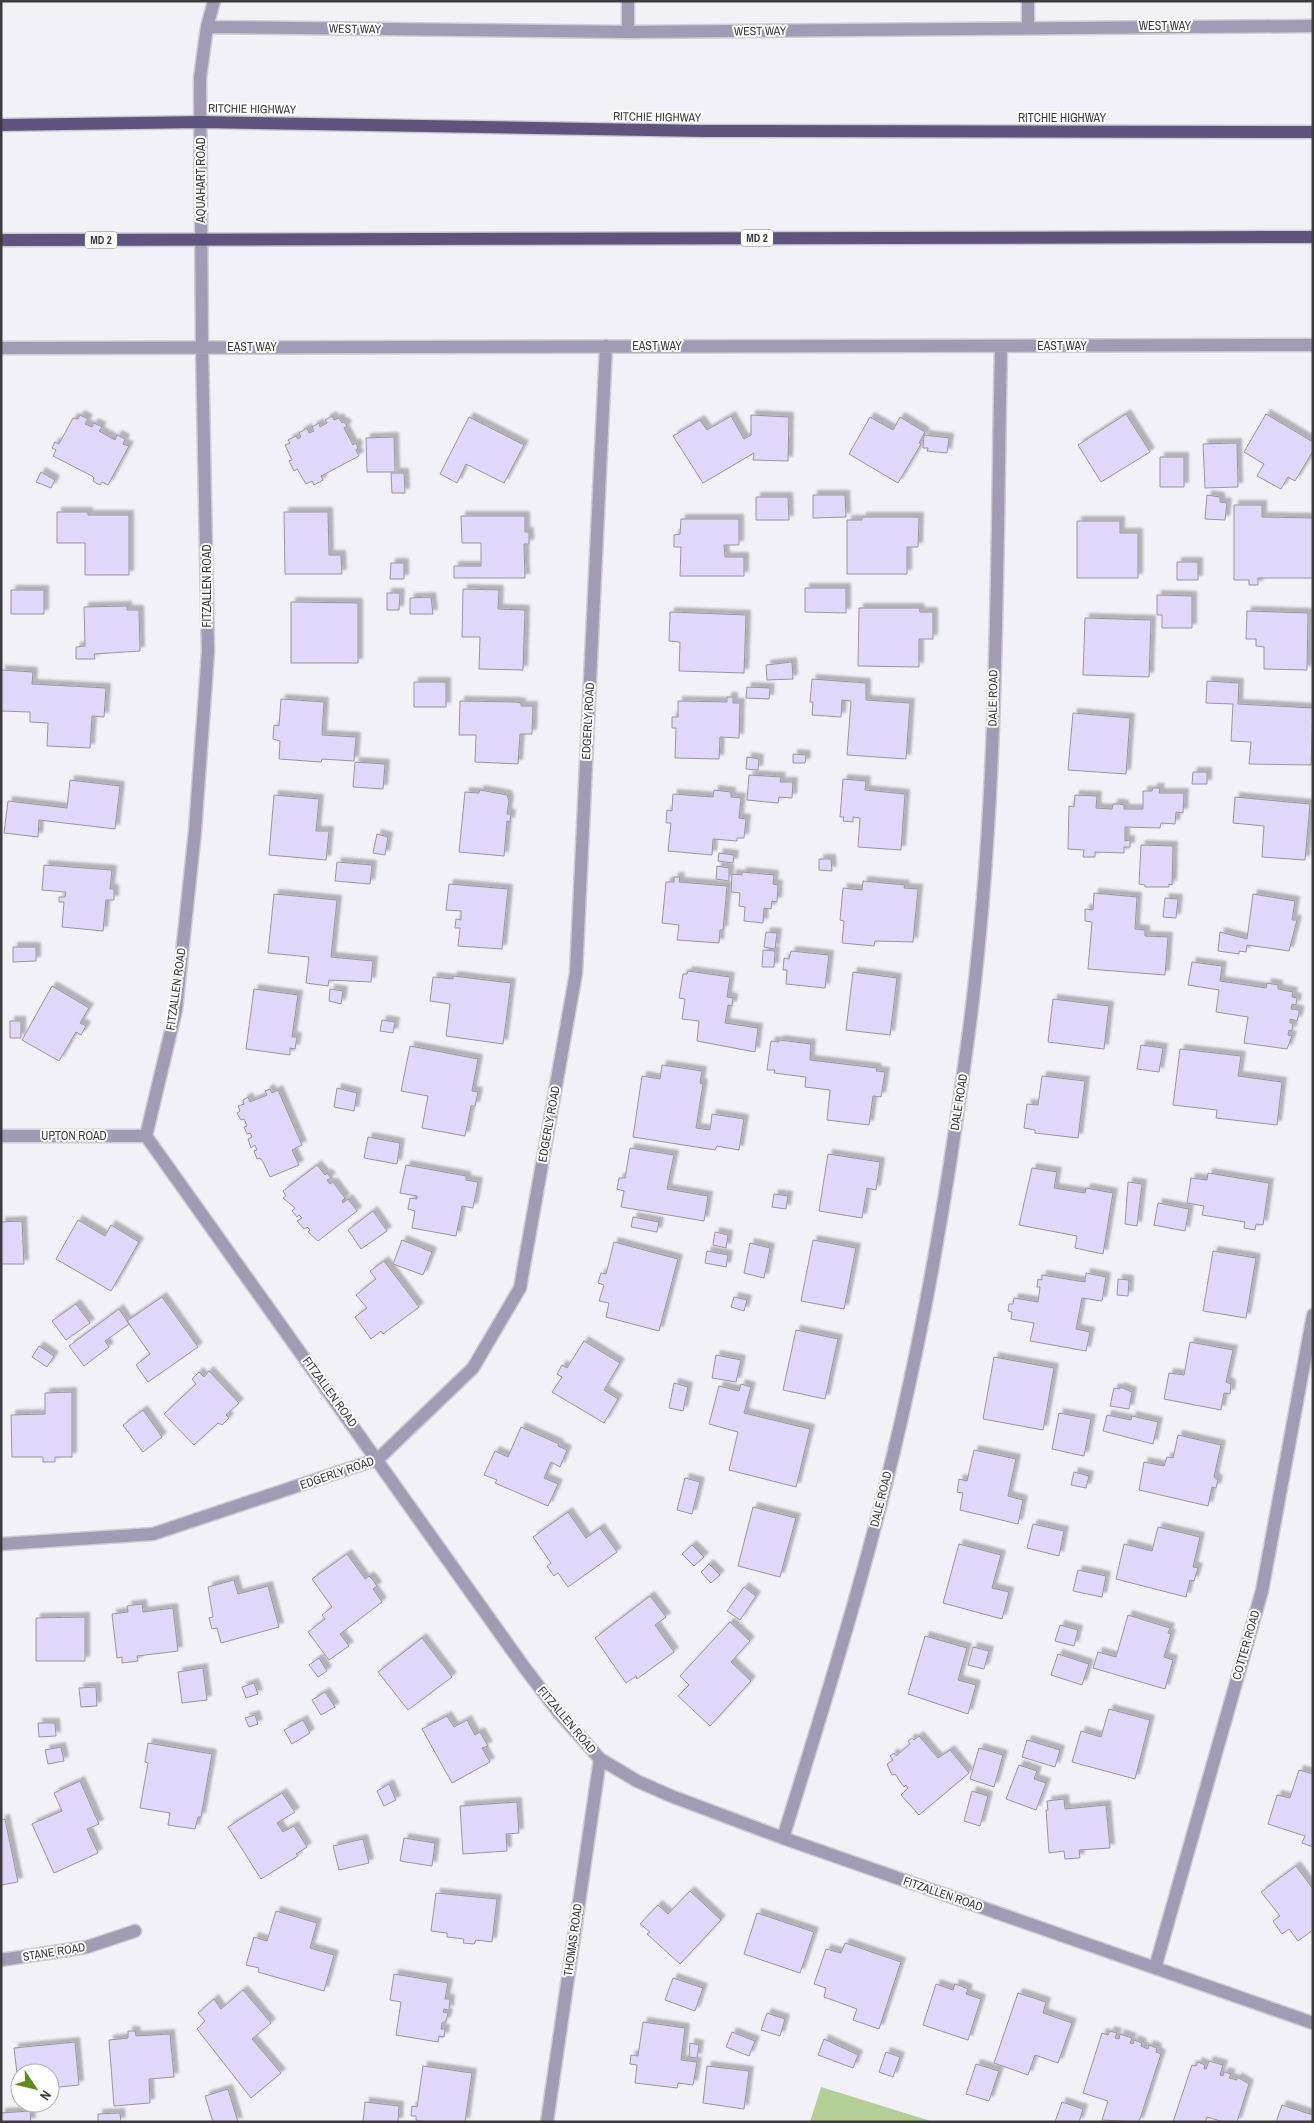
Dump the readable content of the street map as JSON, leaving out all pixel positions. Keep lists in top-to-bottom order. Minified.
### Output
{"streets":{"main road":["RITCHIE HIGHWAY","MD 2"],"street":["WEST WAY","AQUAHART ROAD","EAST WAY","FITZALLEN ROAD","DALE ROAD","EDGERLY ROAD","UPTON ROAD","COTTER ROAD","THOMAS ROAD","STANE ROAD"]},"crossings":[["WEST WAY","AQUAHART ROAD"],["RITCHIE HIGHWAY","AQUAHART ROAD"],["AQUAHART ROAD","MD 2"],["AQUAHART ROAD","FITZALLEN ROAD"],["MD 2","FITZALLEN ROAD"],["EAST WAY","FITZALLEN ROAD"],["EAST WAY","DALE ROAD"],["EAST WAY","EDGERLY ROAD"],["FITZALLEN ROAD","DALE ROAD"],["FITZALLEN ROAD","EDGERLY ROAD"],["FITZALLEN ROAD","UPTON ROAD"],["FITZALLEN ROAD","COTTER ROAD"],["FITZALLEN ROAD","THOMAS ROAD"]],"north":"bottom right"}
